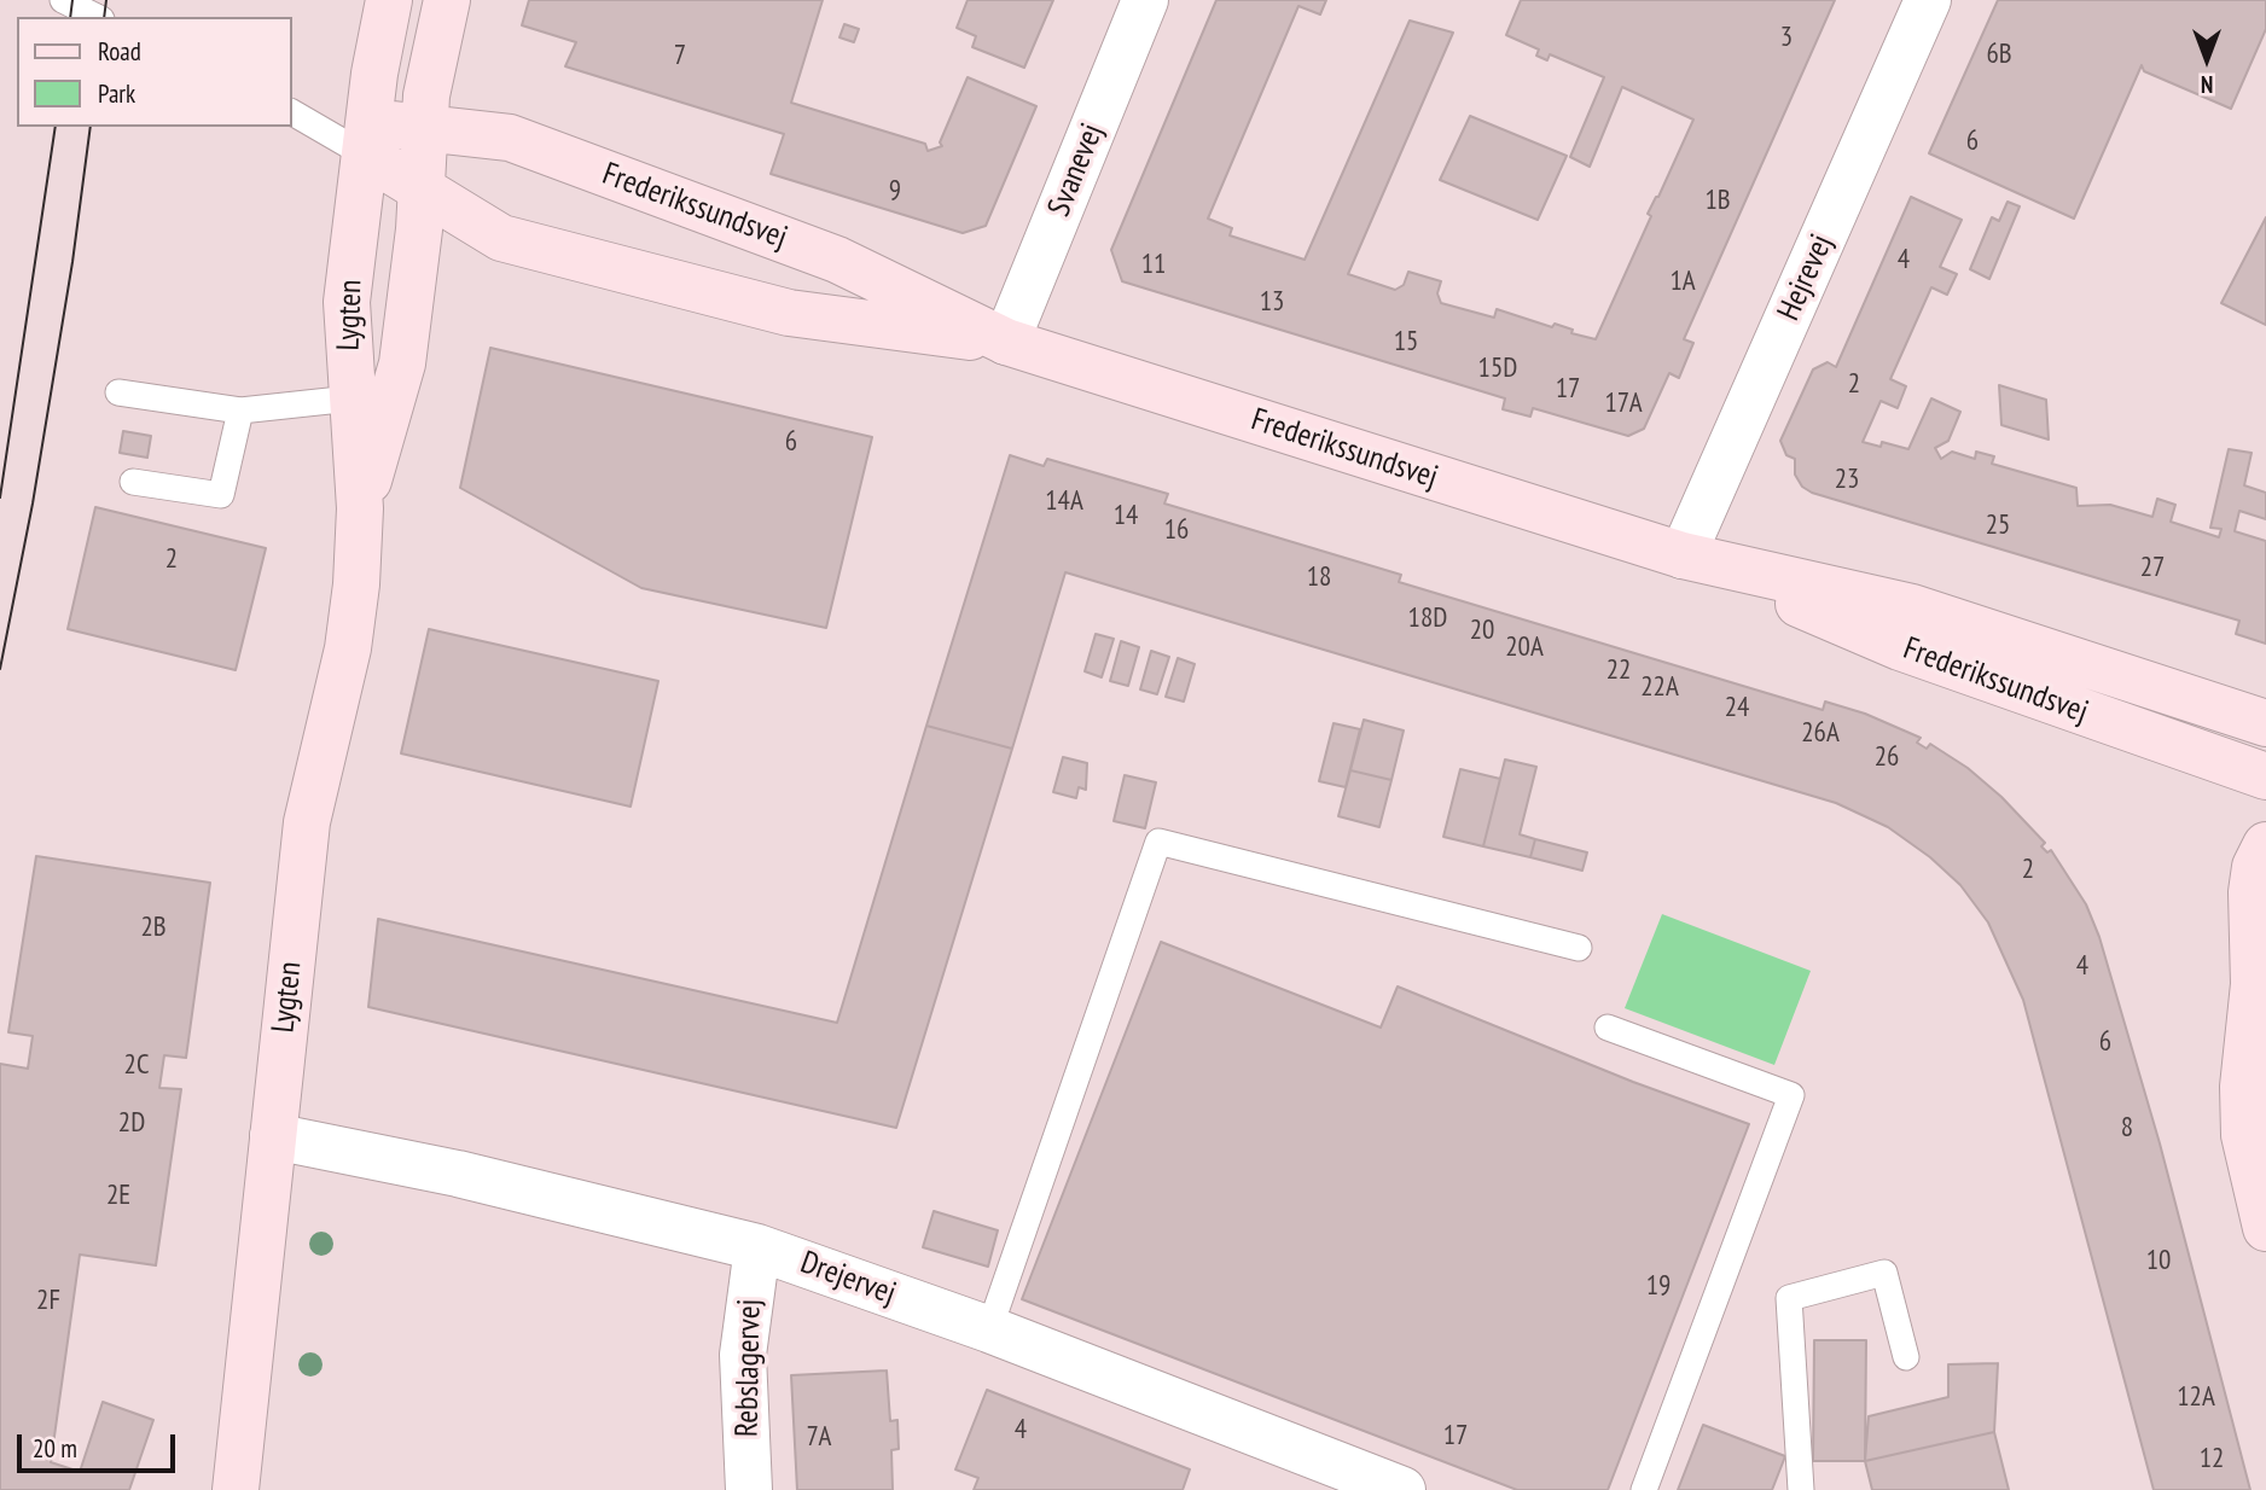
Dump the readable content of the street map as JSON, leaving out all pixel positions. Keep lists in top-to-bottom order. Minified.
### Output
{"streets":{"street":["Svanevej","Frederikssundsvej","Hejrevej","Lygten","Drejervej","Rebslagervej"]},"crossings":[["Svanevej","Frederikssundsvej"],["Frederikssundsvej","Hejrevej"],["Frederikssundsvej","Lygten"],["Lygten","Drejervej"],["Drejervej","Rebslagervej"]],"house_numbers":["3","6B","7","6","9","1B","4","11","1A","13","15","15D","2","17","17A","6","23","14A","14","25","16","2","27","18","18D","20","20A","22","22A","24","26A","26","2","2B","4","6","2C","2D","8","2E","10","19","2F","12A","4","17","7A","12"],"legend":["Road","Park"],"scale_bar":"20 m","north":"bottom"}
